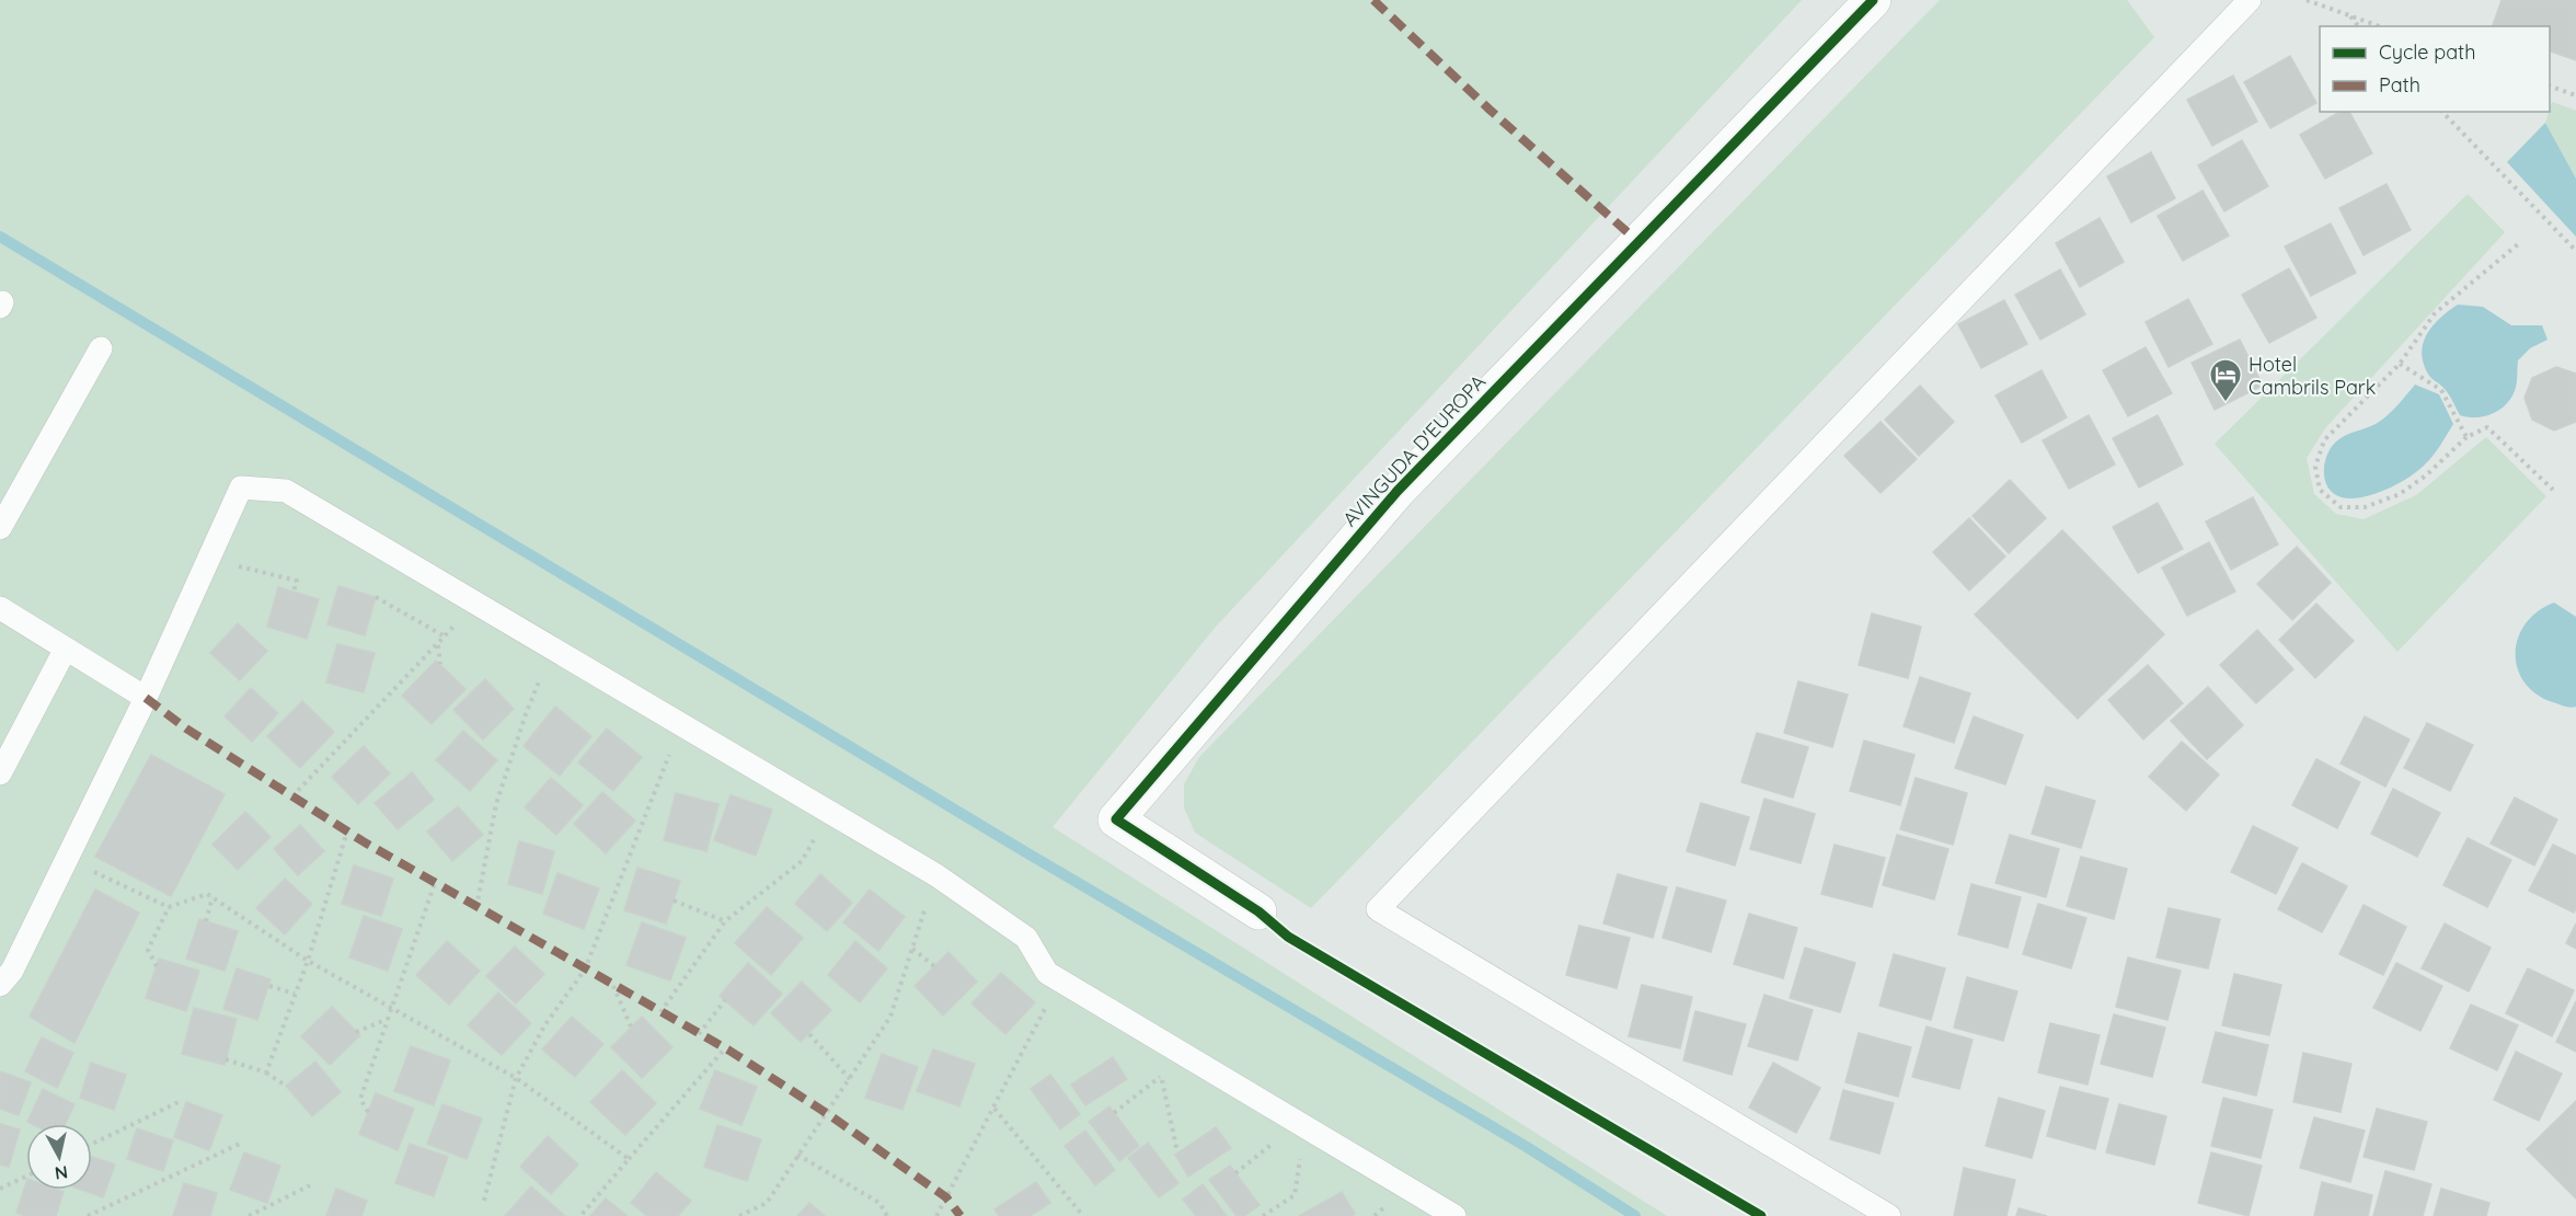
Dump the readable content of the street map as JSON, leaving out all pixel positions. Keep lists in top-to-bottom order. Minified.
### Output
{"streets":{"street":["AVINGUDA D'EUROPA"]},"places":{"hotel":["Hotel Cambrils Park"]},"legend":["Cycle path","Path"],"north":"bottom"}
